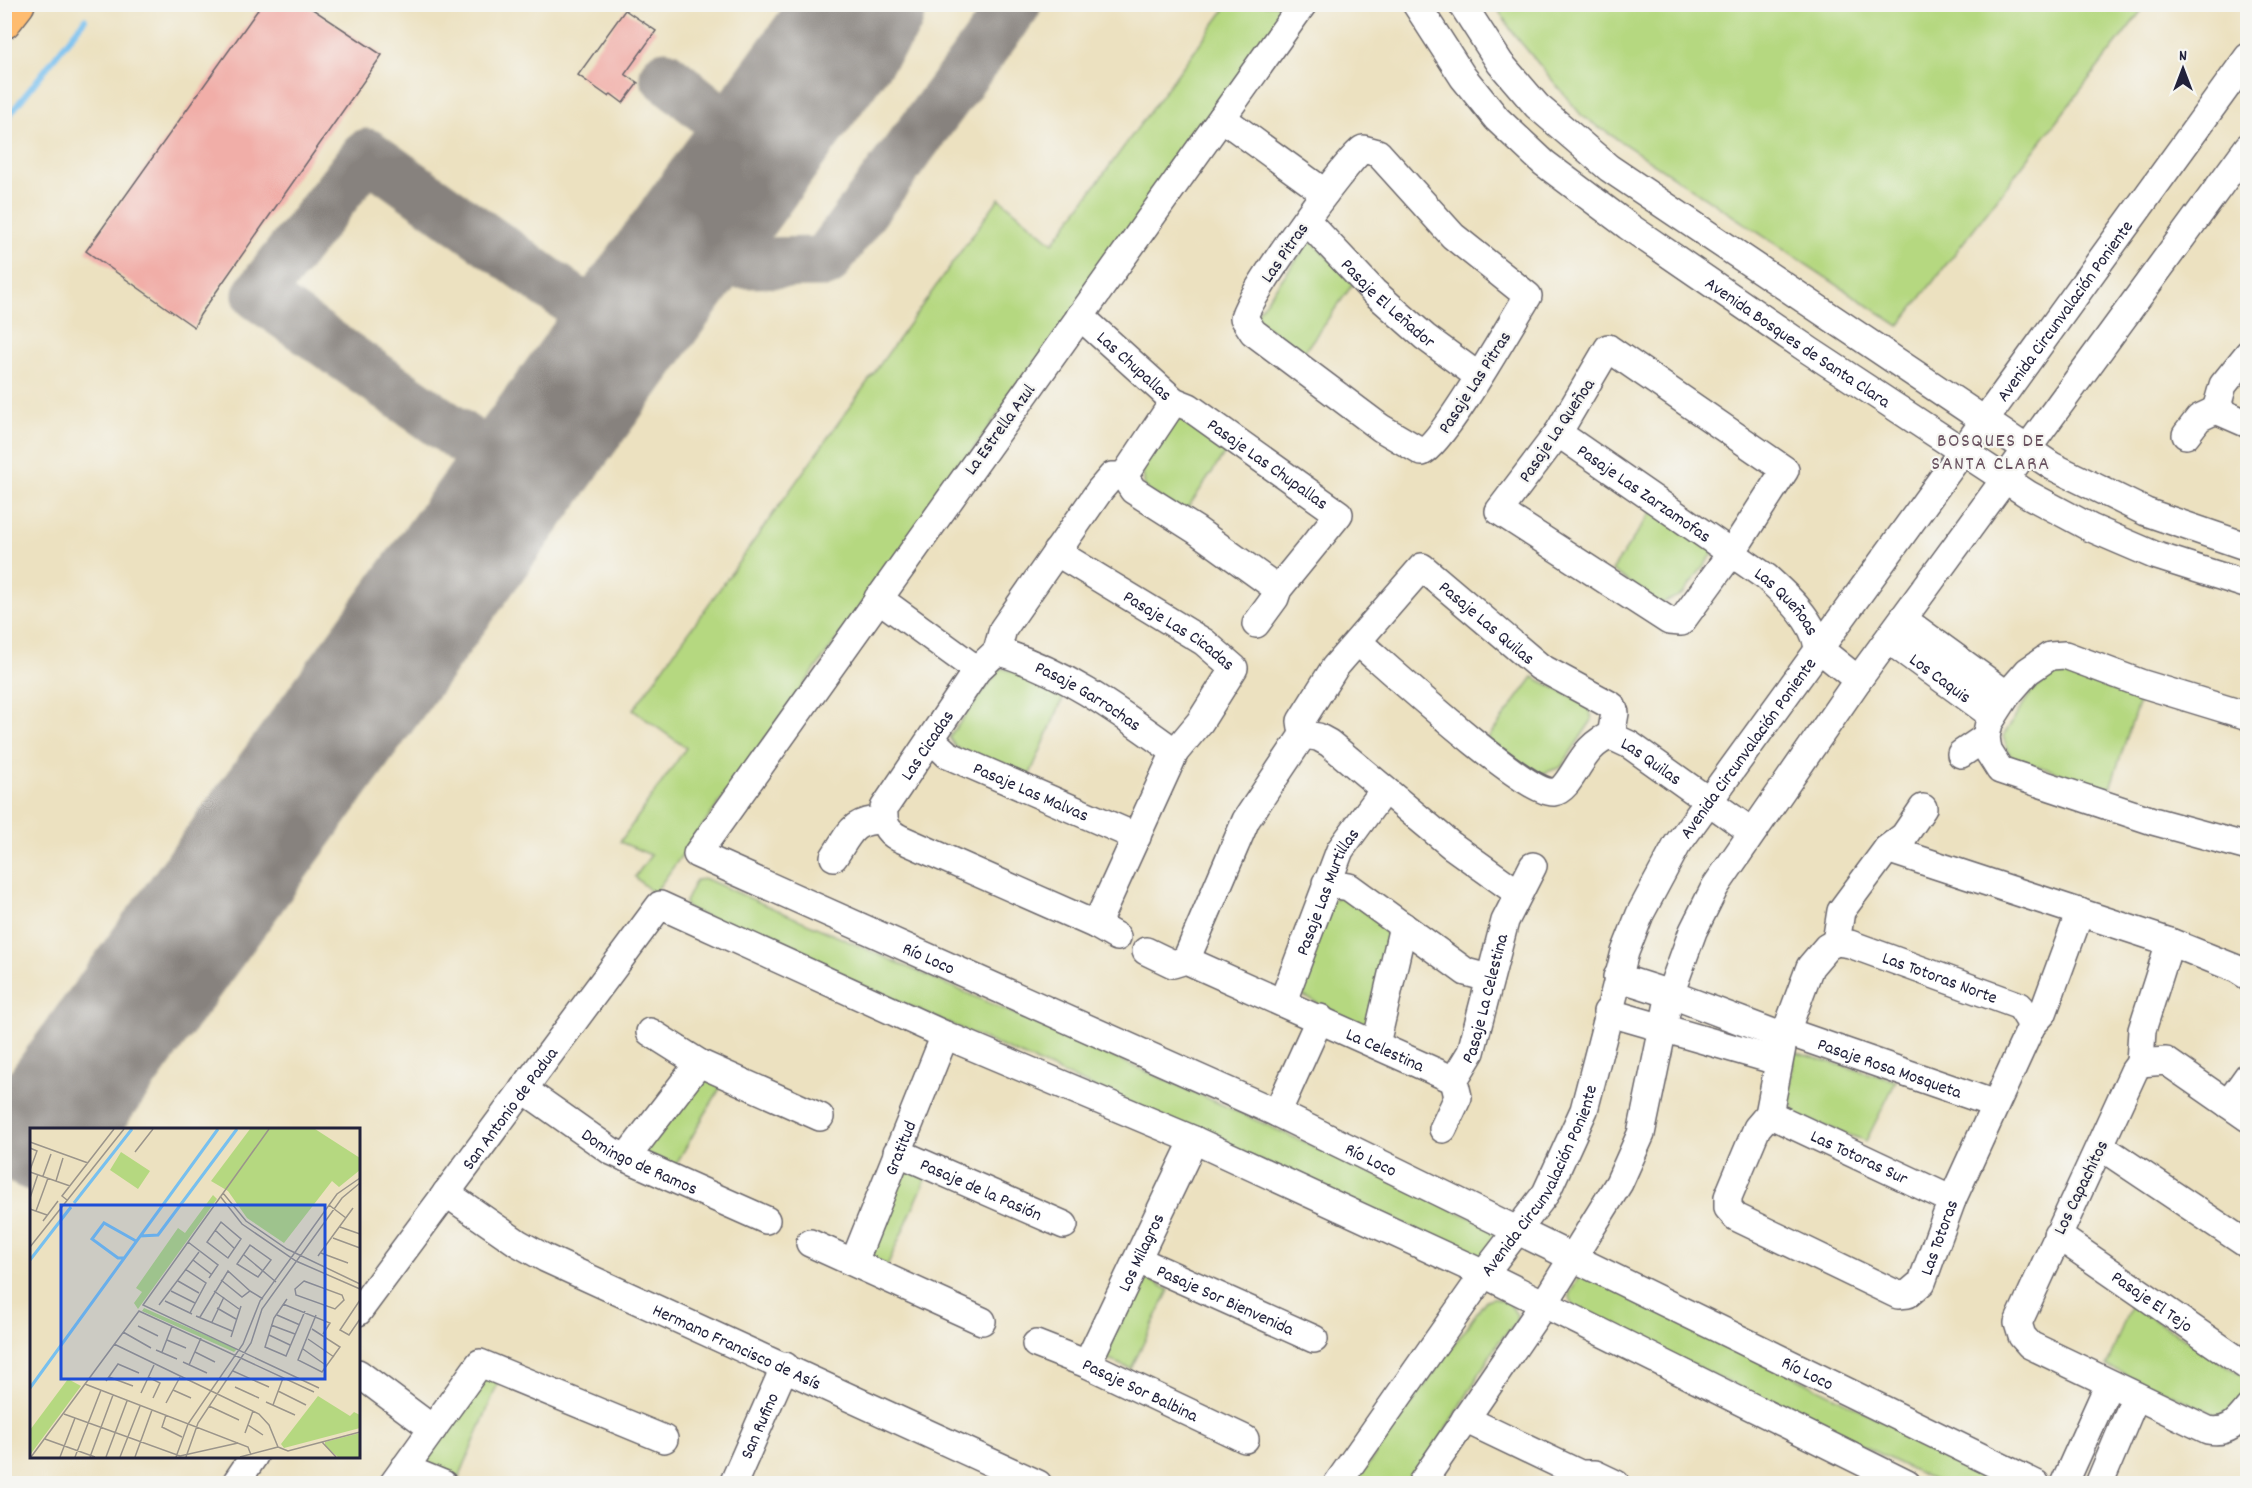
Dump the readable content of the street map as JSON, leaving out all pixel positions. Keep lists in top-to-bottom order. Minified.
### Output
{"streets":{"street":["Las Pitras","Pasaje El Leñador","Avenida Circunvalación Poniente","Avenida Bosques de Santa Clara","Las Chupallas","Pasaje Las Pitras","La Estrella Azul","Pasaje La Queñoa","Pasaje Las Chupallas","Pasaje Las Zarzamofas","Las Queñoas","Pasaje Las Quilas","Pasaje Las Cicadas","Los Caquis","Pasaje Garrochas","Las Cicadas","Las Quilas","Pasaje Las Malvas","Pasaje Las Murtillas","Río Loco","Las Totoras Norte","Pasaje La Celestina","La Celestina","Pasaje Rosa Mosqueta","San Antonio de Padua","Gratitud","Las Totoras Sur","Domingo de Ramos","Los Capachitos","Pasaje de la Pasión","Las Totoras","Los Milagros","Pasaje Sor Bienvenida","Pasaje El Tejo","Hermano Francisco de Asís","Pasaje Sor Balbina","San Rufino"]},"crossings":[["Las Pitras","Pasaje El Leñador"],["Las Pitras","Pasaje Las Pitras"],["Pasaje El Leñador","Pasaje Las Pitras"],["Avenida Circunvalación Poniente","Avenida Bosques de Santa Clara"],["Avenida Circunvalación Poniente","Las Queñoas"],["Avenida Circunvalación Poniente","Las Quilas"],["Avenida Circunvalación Poniente","Río Loco"],["Las Chupallas","La Estrella Azul"],["Las Chupallas","Pasaje Las Chupallas"],["Las Chupallas","Pasaje Las Cicadas"],["La Estrella Azul","Río Loco"],["Pasaje La Queñoa","Pasaje Las Zarzamofas"],["Pasaje La Queñoa","Las Queñoas"],["Pasaje Las Zarzamofas","Las Queñoas"],["Pasaje Las Quilas","Las Quilas"],["Pasaje Las Cicadas","Pasaje Garrochas"],["Pasaje Las Cicadas","Las Cicadas"],["Pasaje Las Cicadas","Pasaje Las Malvas"],["Pasaje Garrochas","Las Cicadas"],["Las Cicadas","Pasaje Las Malvas"],["Pasaje Las Murtillas","La Celestina"],["Las Totoras Norte","Las Totoras"],["Pasaje La Celestina","La Celestina"],["Pasaje Rosa Mosqueta","Las Totoras"],["San Antonio de Padua","Gratitud"],["San Antonio de Padua","Domingo de Ramos"],["San Antonio de Padua","Hermano Francisco de Asís"],["Gratitud","Pasaje de la Pasión"],["Las Totoras Sur","Las Totoras"],["Los Capachitos","Pasaje El Tejo"],["Los Milagros","Pasaje Sor Bienvenida"],["Los Milagros","Pasaje Sor Balbina"],["Hermano Francisco de Asís","San Rufino"]],"districts":["BOSQUES DE SANTA CLARA"],"north":"top"}
